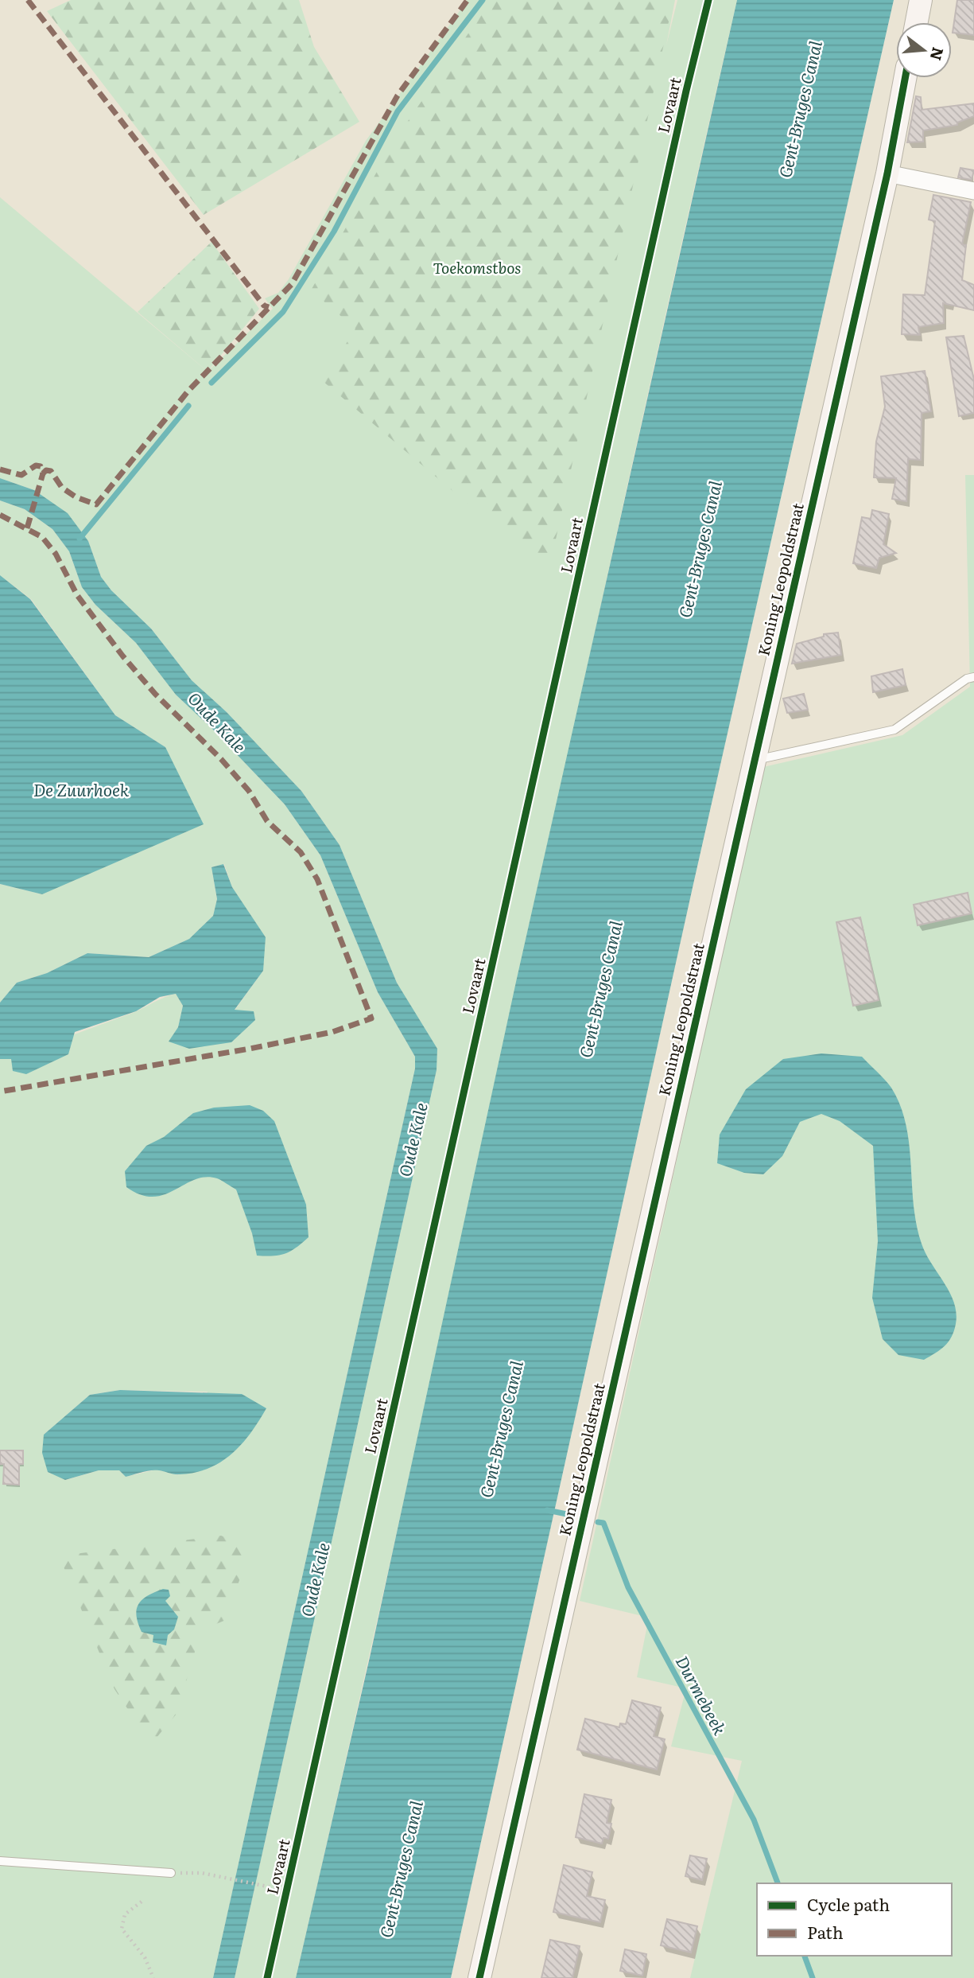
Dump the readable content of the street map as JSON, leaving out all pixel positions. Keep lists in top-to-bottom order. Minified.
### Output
{"streets":{"street":["Koning Leopoldstraat"],"lane":["Lovaart"]},"water":["Gent-Bruges Canal","Oude Kale","De Zuurhoek","Durmebeek"],"parks":["Toekomstbos"],"legend":["Cycle path","Path"],"north":"right"}
